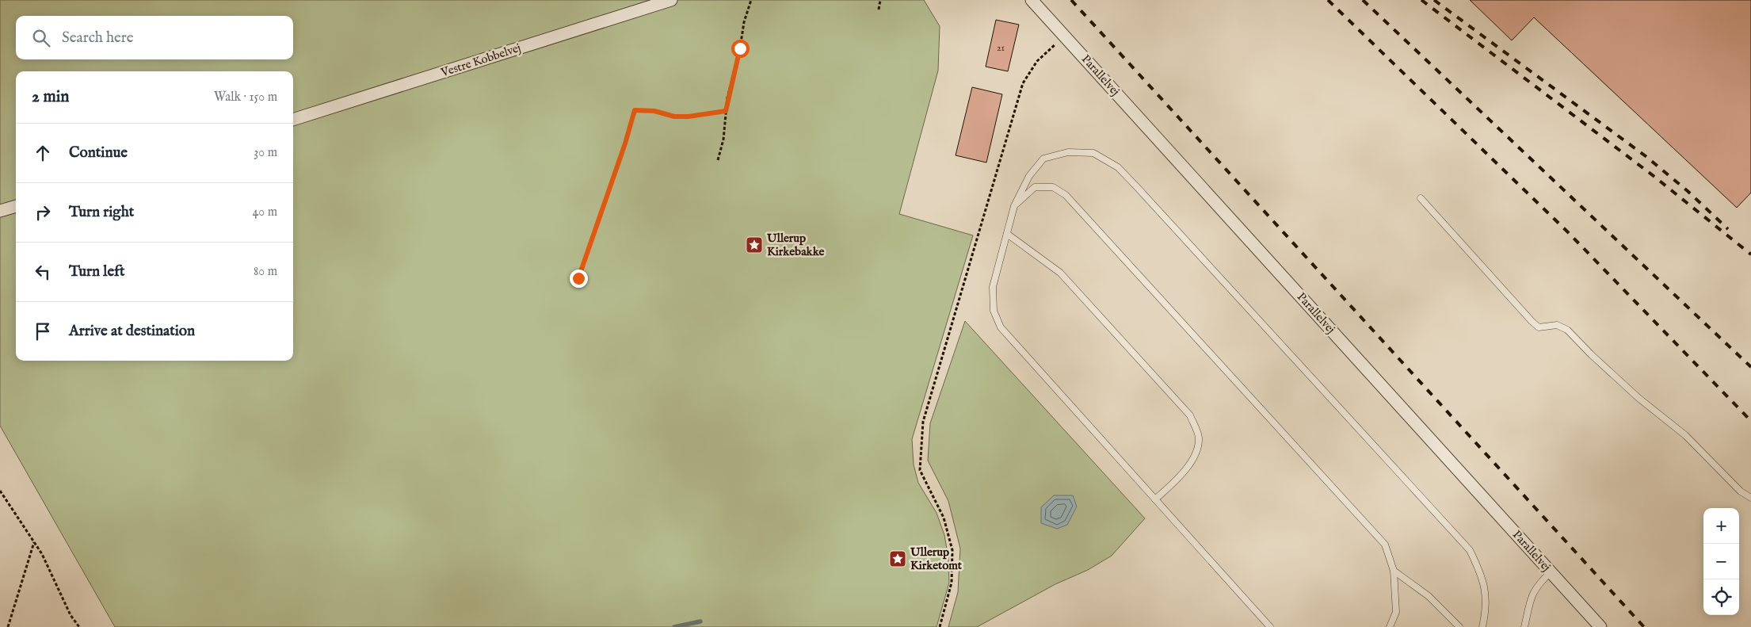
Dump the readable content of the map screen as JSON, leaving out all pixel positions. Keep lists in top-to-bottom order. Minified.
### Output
{"streets":{"street":["Vestre Kobbelvej","Parallelvej"]},"places":{"place":["Ullerup Kirkebakke","Ullerup Kirketomt"]},"house_numbers":["21"],"page":{"search":"Search here","heading":["2 min","Walk · 150 m"],"list":[["Continue","30 m"],["Turn right","40 m"],["Turn left","80 m"],"Arrive at destination"],"map_buttons":["+","−"]}}
